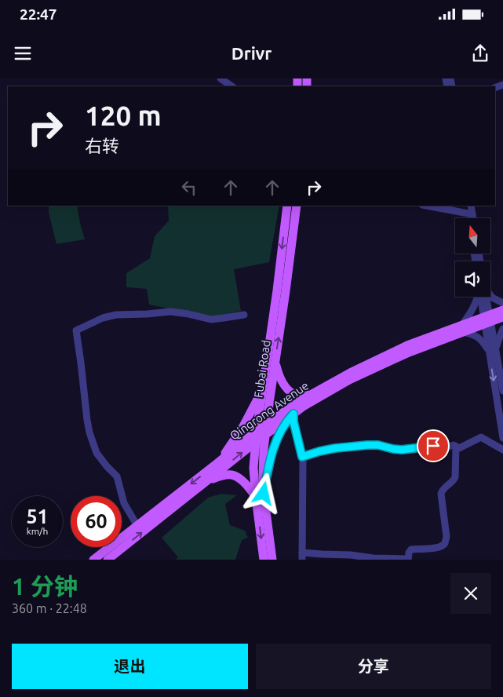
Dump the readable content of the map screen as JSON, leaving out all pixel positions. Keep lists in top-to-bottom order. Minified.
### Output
{"streets":{"main road":["Fubai Road","Qingrong Avenue"]},"crossings":[["Fubai Road","Qingrong Avenue"]],"north":"top","page":{"status":"22:47","header":"Drivr","turn":["120 m","右转"],"speed":"51 km/h","limit":"60","heading":["1 分钟","360 m · 22:48"],"buttons":["退出","分享"]}}
